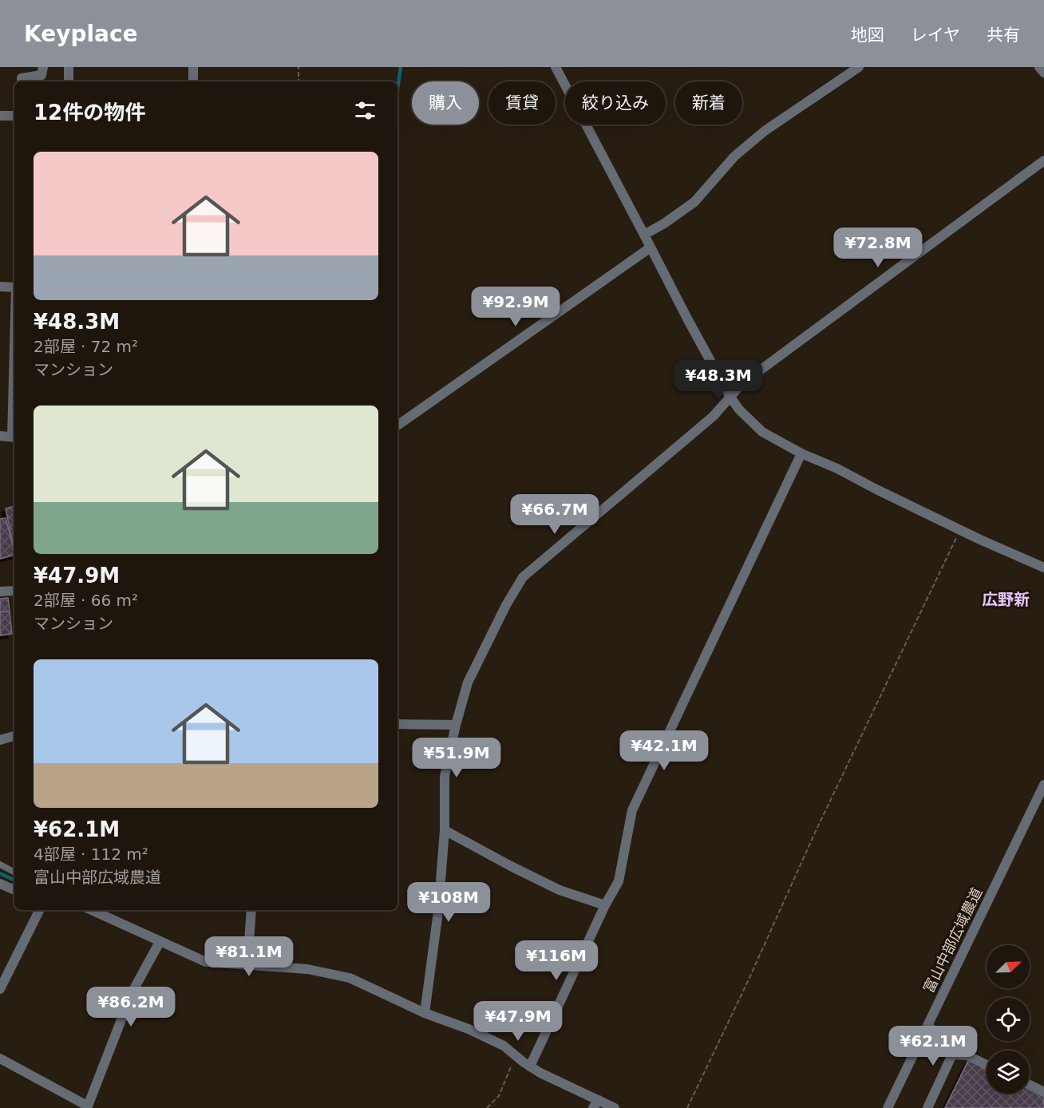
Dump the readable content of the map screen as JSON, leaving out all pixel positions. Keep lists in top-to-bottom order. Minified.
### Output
{"streets":{"street":["富山中部広域農道"]},"districts":["広野新"],"north":"top right","page":{"header":"Keyplace","nav":["地図","レイヤ","共有"],"chip":["購入","賃貸","絞り込み","新着"],"heading":"12件の物件","list":[{"name":"¥48.3M","note":"2部屋 · 72 m² · マンション"},{"name":"¥47.9M","note":"2部屋 · 66 m² · マンション"},{"name":"¥62.1M","note":"4部屋 · 112 m² · 富山中部広域農道"}],"price":["¥72.8M","¥92.9M","¥48.3M","¥66.7M","¥42.1M","¥51.9M","¥108M","¥81.1M","¥116M","¥86.2M","¥47.9M","¥62.1M"]}}
